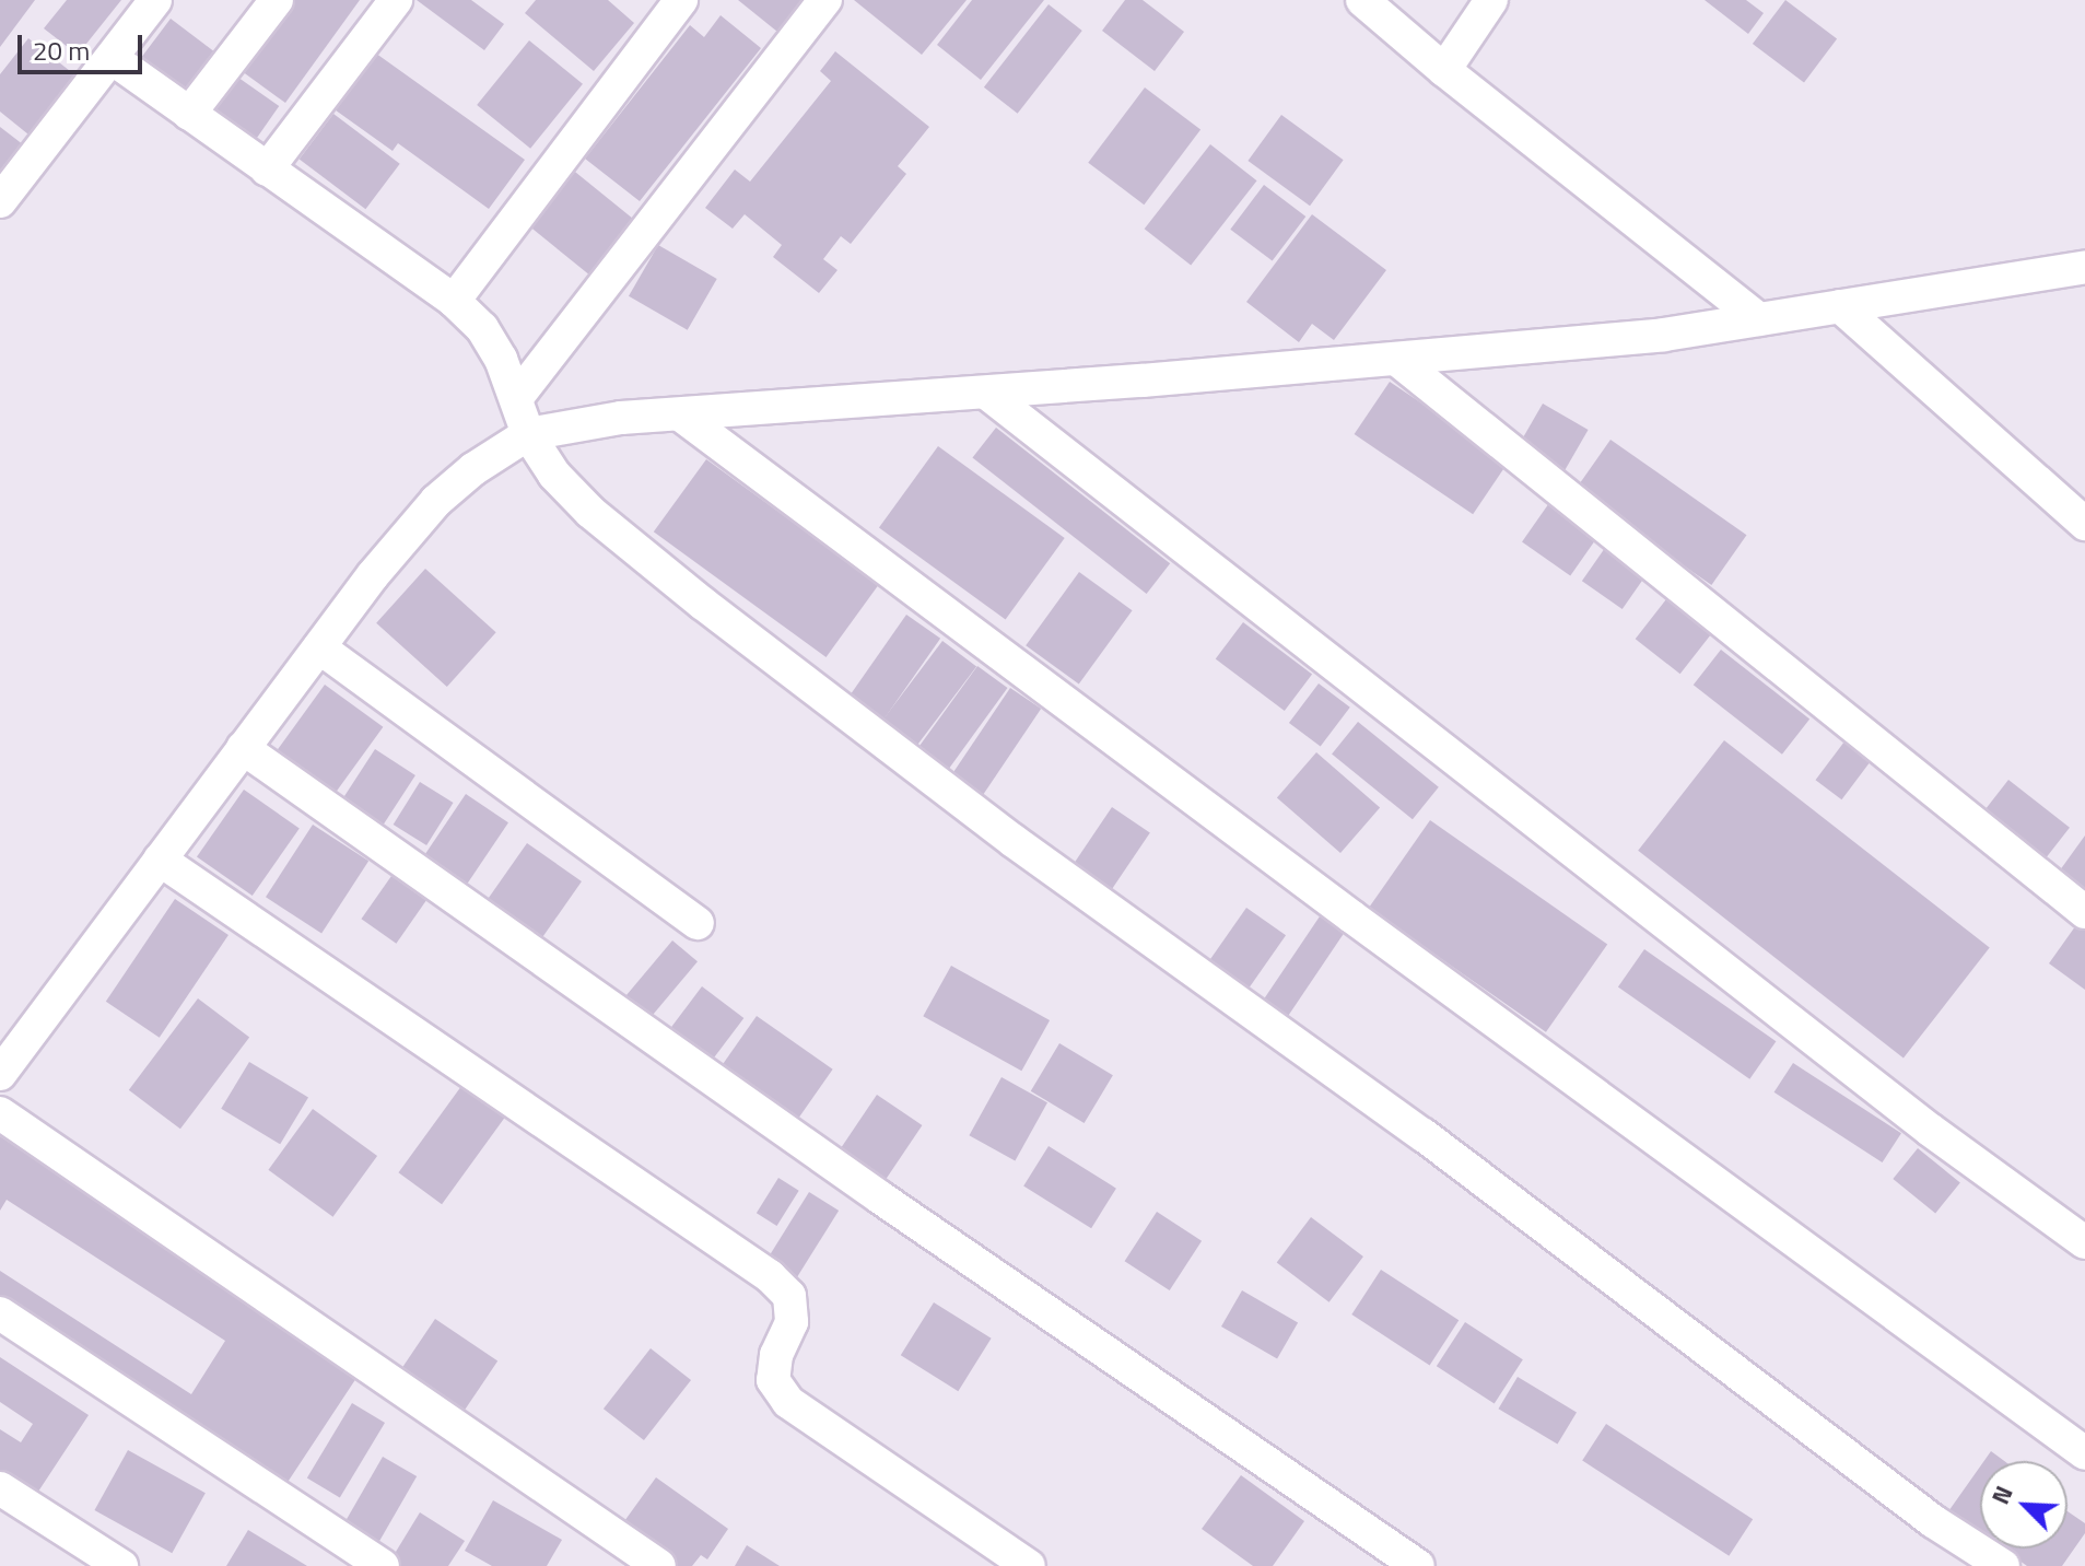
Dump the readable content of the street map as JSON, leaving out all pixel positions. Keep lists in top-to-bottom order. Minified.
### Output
{"scale_bar":"20 m","north":"top left"}
